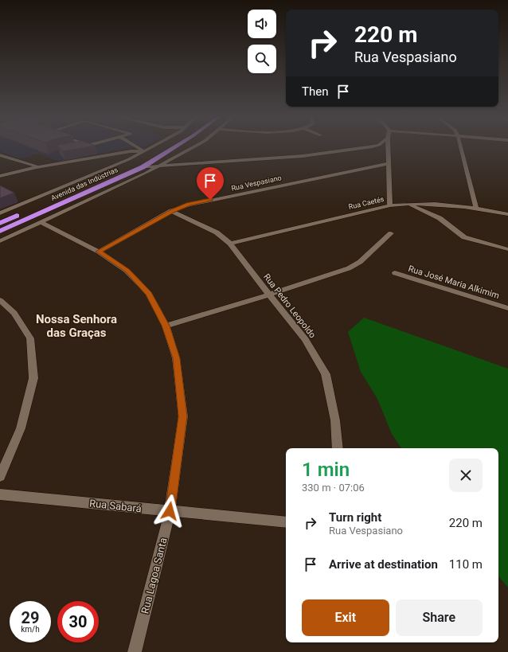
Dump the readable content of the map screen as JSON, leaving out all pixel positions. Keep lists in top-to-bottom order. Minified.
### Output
{"streets":{"highway":["Avenida das Indústrias"],"street":["Rua Vespasiano","Rua Caetés","Rua José Maria Alkimim","Rua Pedro Leopoldo","Rua Sabará","Rua Lagoa Santa"]},"crossings":[["Rua Vespasiano","Rua Pedro Leopoldo"],["Rua Vespasiano","Rua Lagoa Santa"],["Rua Caetés","Rua Pedro Leopoldo"],["Rua Sabará","Rua Lagoa Santa"]],"districts":["Nossa Senhora das Graças"],"page":{"turn":["220 m","Rua Vespasiano"],"then":"Then","heading":["1 min","330 m · 07:06"],"list":[{"name":"Turn right","note":"Rua Vespasiano","value":"220 m"},{"name":"Arrive at destination","value":"110 m"}],"buttons":["Exit","Share"],"speed":"29 km/h","limit":"30"}}
